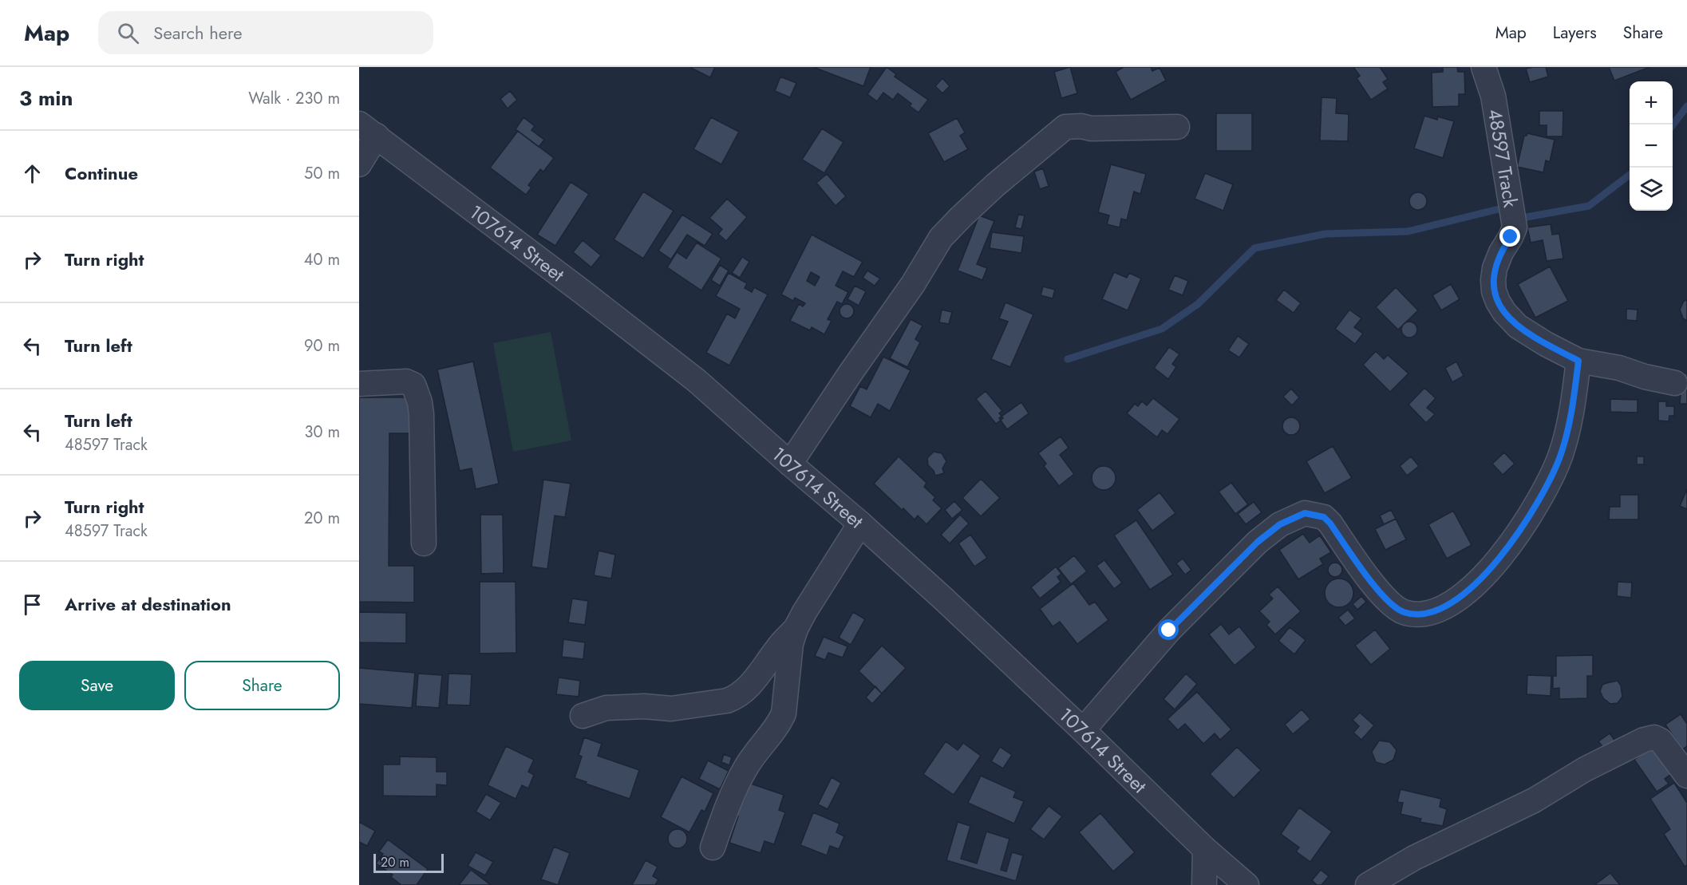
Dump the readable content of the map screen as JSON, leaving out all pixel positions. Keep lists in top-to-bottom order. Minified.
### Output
{"streets":{"street":["48597 Track","107614 Street"]},"scale_bar":"20 m","page":{"header":"Map","search":"Search here","nav":["Map","Layers","Share"],"heading":["3 min","Walk · 230 m"],"map_buttons":["+","−"],"list":[["Continue","50 m"],["Turn right","40 m"],["Turn left","90 m"],["Turn left","48597 Track","30 m"],["Turn right","48597 Track","20 m"],"Arrive at destination"],"buttons":["Save","Share"],"scale":"20 m"}}
